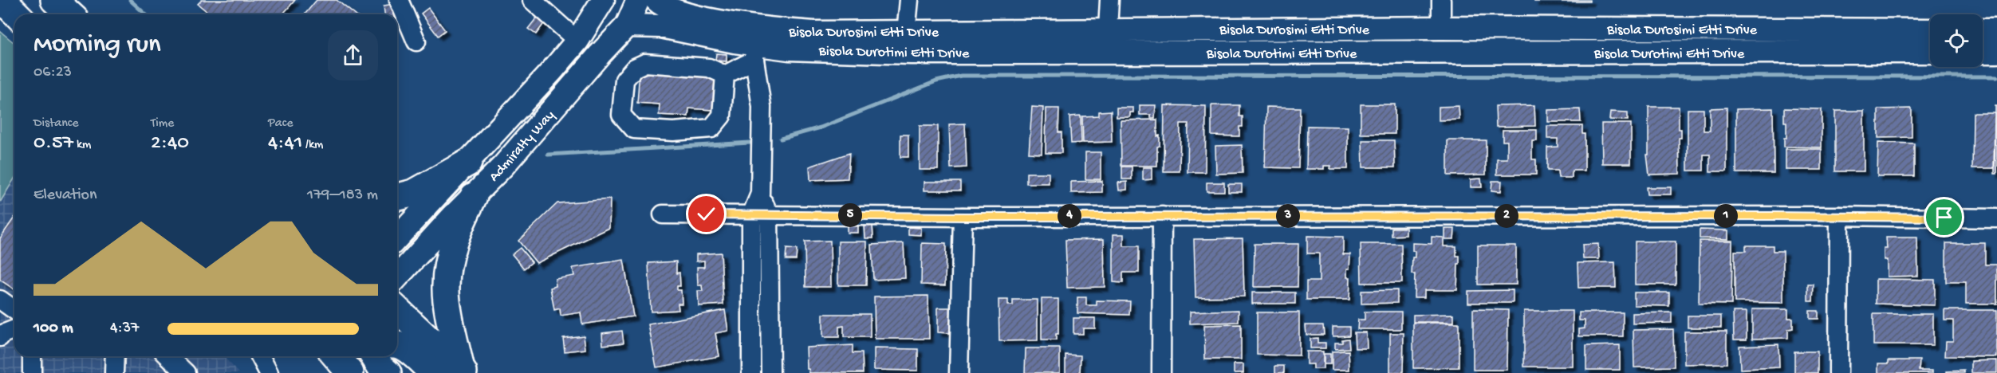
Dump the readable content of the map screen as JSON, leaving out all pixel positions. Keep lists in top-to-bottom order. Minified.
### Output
{"streets":{"main road":["Bisola Durosimi Etti Drive","Bisola Durotimi Etti Drive","Admiralty Way"]},"crossings":[["Bisola Durosimi Etti Drive","Bisola Durotimi Etti Drive"],["Bisola Durotimi Etti Drive","Admiralty Way"]],"page":{"heading":["Morning run","06:23"],"stats":[["Distance","0.57 km"],["Time","2:40"],["Pace","4:41 /km"]],"chart":["Elevation","179–183 m"],"pins":["5","1","2","3","4"],"list":[{"name":"100 m","note":"4:37"}]}}
